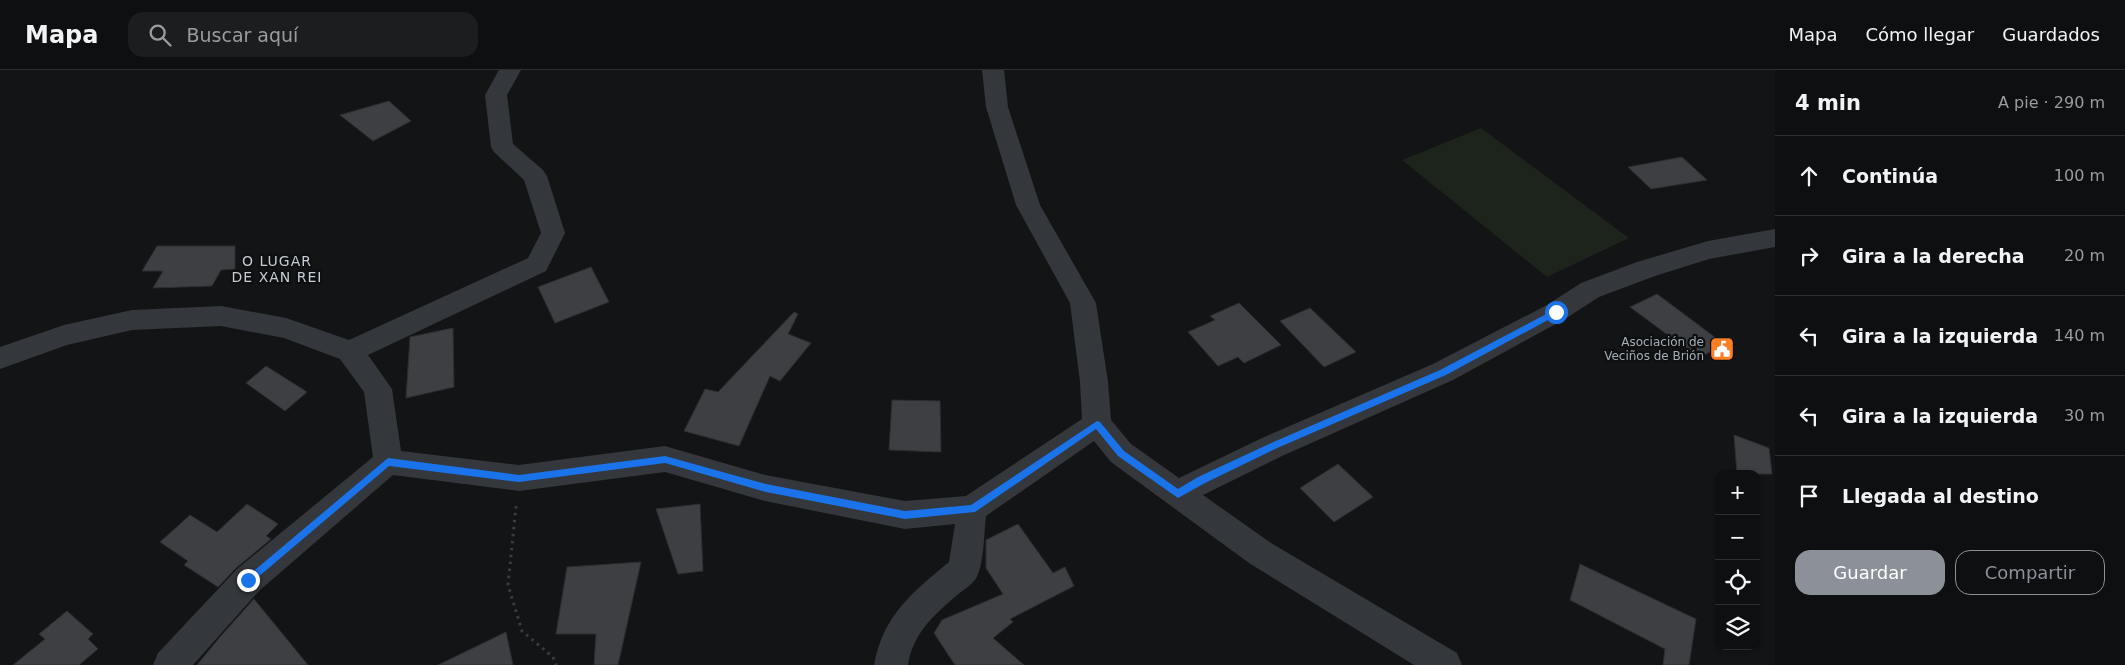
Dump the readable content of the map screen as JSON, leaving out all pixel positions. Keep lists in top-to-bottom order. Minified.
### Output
{"districts":["O LUGAR DE XAN REI"],"places":{"public building":["Asociación de Veciños de Brión"]},"page":{"header":"Mapa","search":"Buscar aquí","nav":["Mapa","Cómo llegar","Guardados"],"heading":["4 min","A pie · 290 m"],"list":[["Continúa","100 m"],["Gira a la derecha","20 m"],["Gira a la izquierda","140 m"],["Gira a la izquierda","30 m"],"Llegada al destino"],"map_buttons":["+","−"],"buttons":["Guardar","Compartir"]}}
